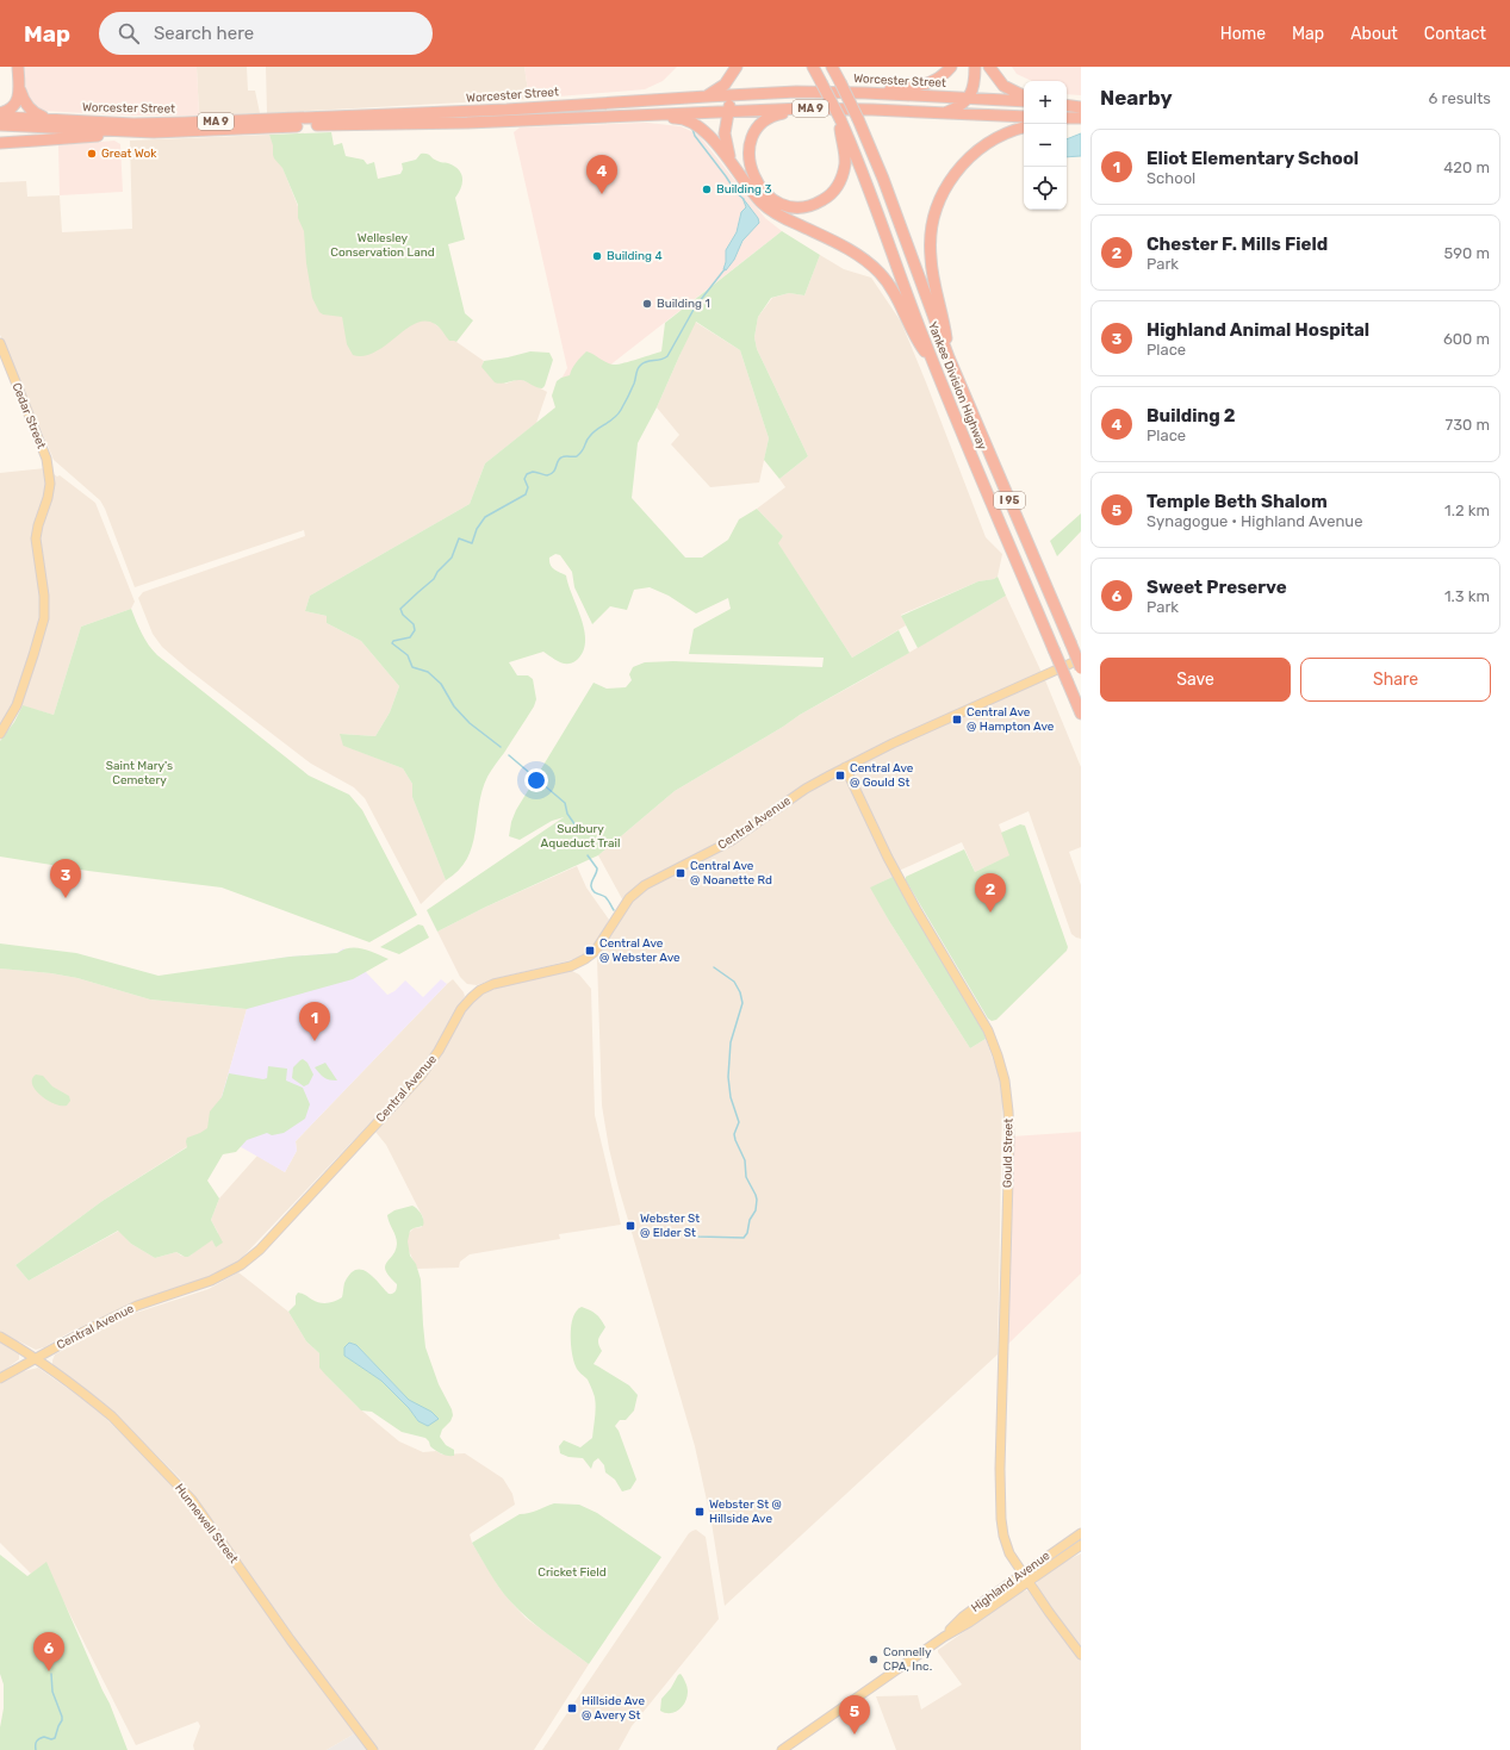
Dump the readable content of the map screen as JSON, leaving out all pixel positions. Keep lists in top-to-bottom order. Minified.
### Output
{"streets":{"highway":["Worcester Street","MA 9","Yankee Division Highway","I 95"],"main road":["Cedar Street","Central Avenue","Gould Street","Hunnewell Street","Highland Avenue"]},"crossings":[["Central Avenue","Gould Street"],["Central Avenue","Hunnewell Street"],["Gould Street","Highland Avenue"]],"parks":["Wellesley Conservation Land","Saint Mary's Cemetery","Sudbury Aqueduct Trail","Cricket Field"],"places":{"other":["Great Wok","Building 3","Building 4","Building 1","Connelly CPA, Inc."],"transit":["Central Ave @ Hampton Ave","Central Ave @ Gould St","Central Ave @ Noanette Rd","Central Ave @ Webster Ave","Webster St @ Elder St","Webster St @ Hillside Ave","Hillside Ave @ Avery St"]},"page":{"header":"Map","search":"Search here","nav":["Home","Map","About","Contact"],"heading":["Nearby","6 results"],"map_buttons":["+","−"],"list":[{"mark":"1","name":"Eliot Elementary School","note":"School","value":"420 m"},{"mark":"2","name":"Chester F. Mills Field","note":"Park","value":"590 m"},{"mark":"3","name":"Highland Animal Hospital","note":"Place","value":"600 m"},{"mark":"4","name":"Building 2","note":"Place","value":"730 m"},{"mark":"5","name":"Temple Beth Shalom","note":"Synagogue · Highland Avenue","value":"1.2 km"},{"mark":"6","name":"Sweet Preserve","note":"Park","value":"1.3 km"}],"pins":["4","3","2","1","6","5"],"buttons":["Save","Share"]}}
